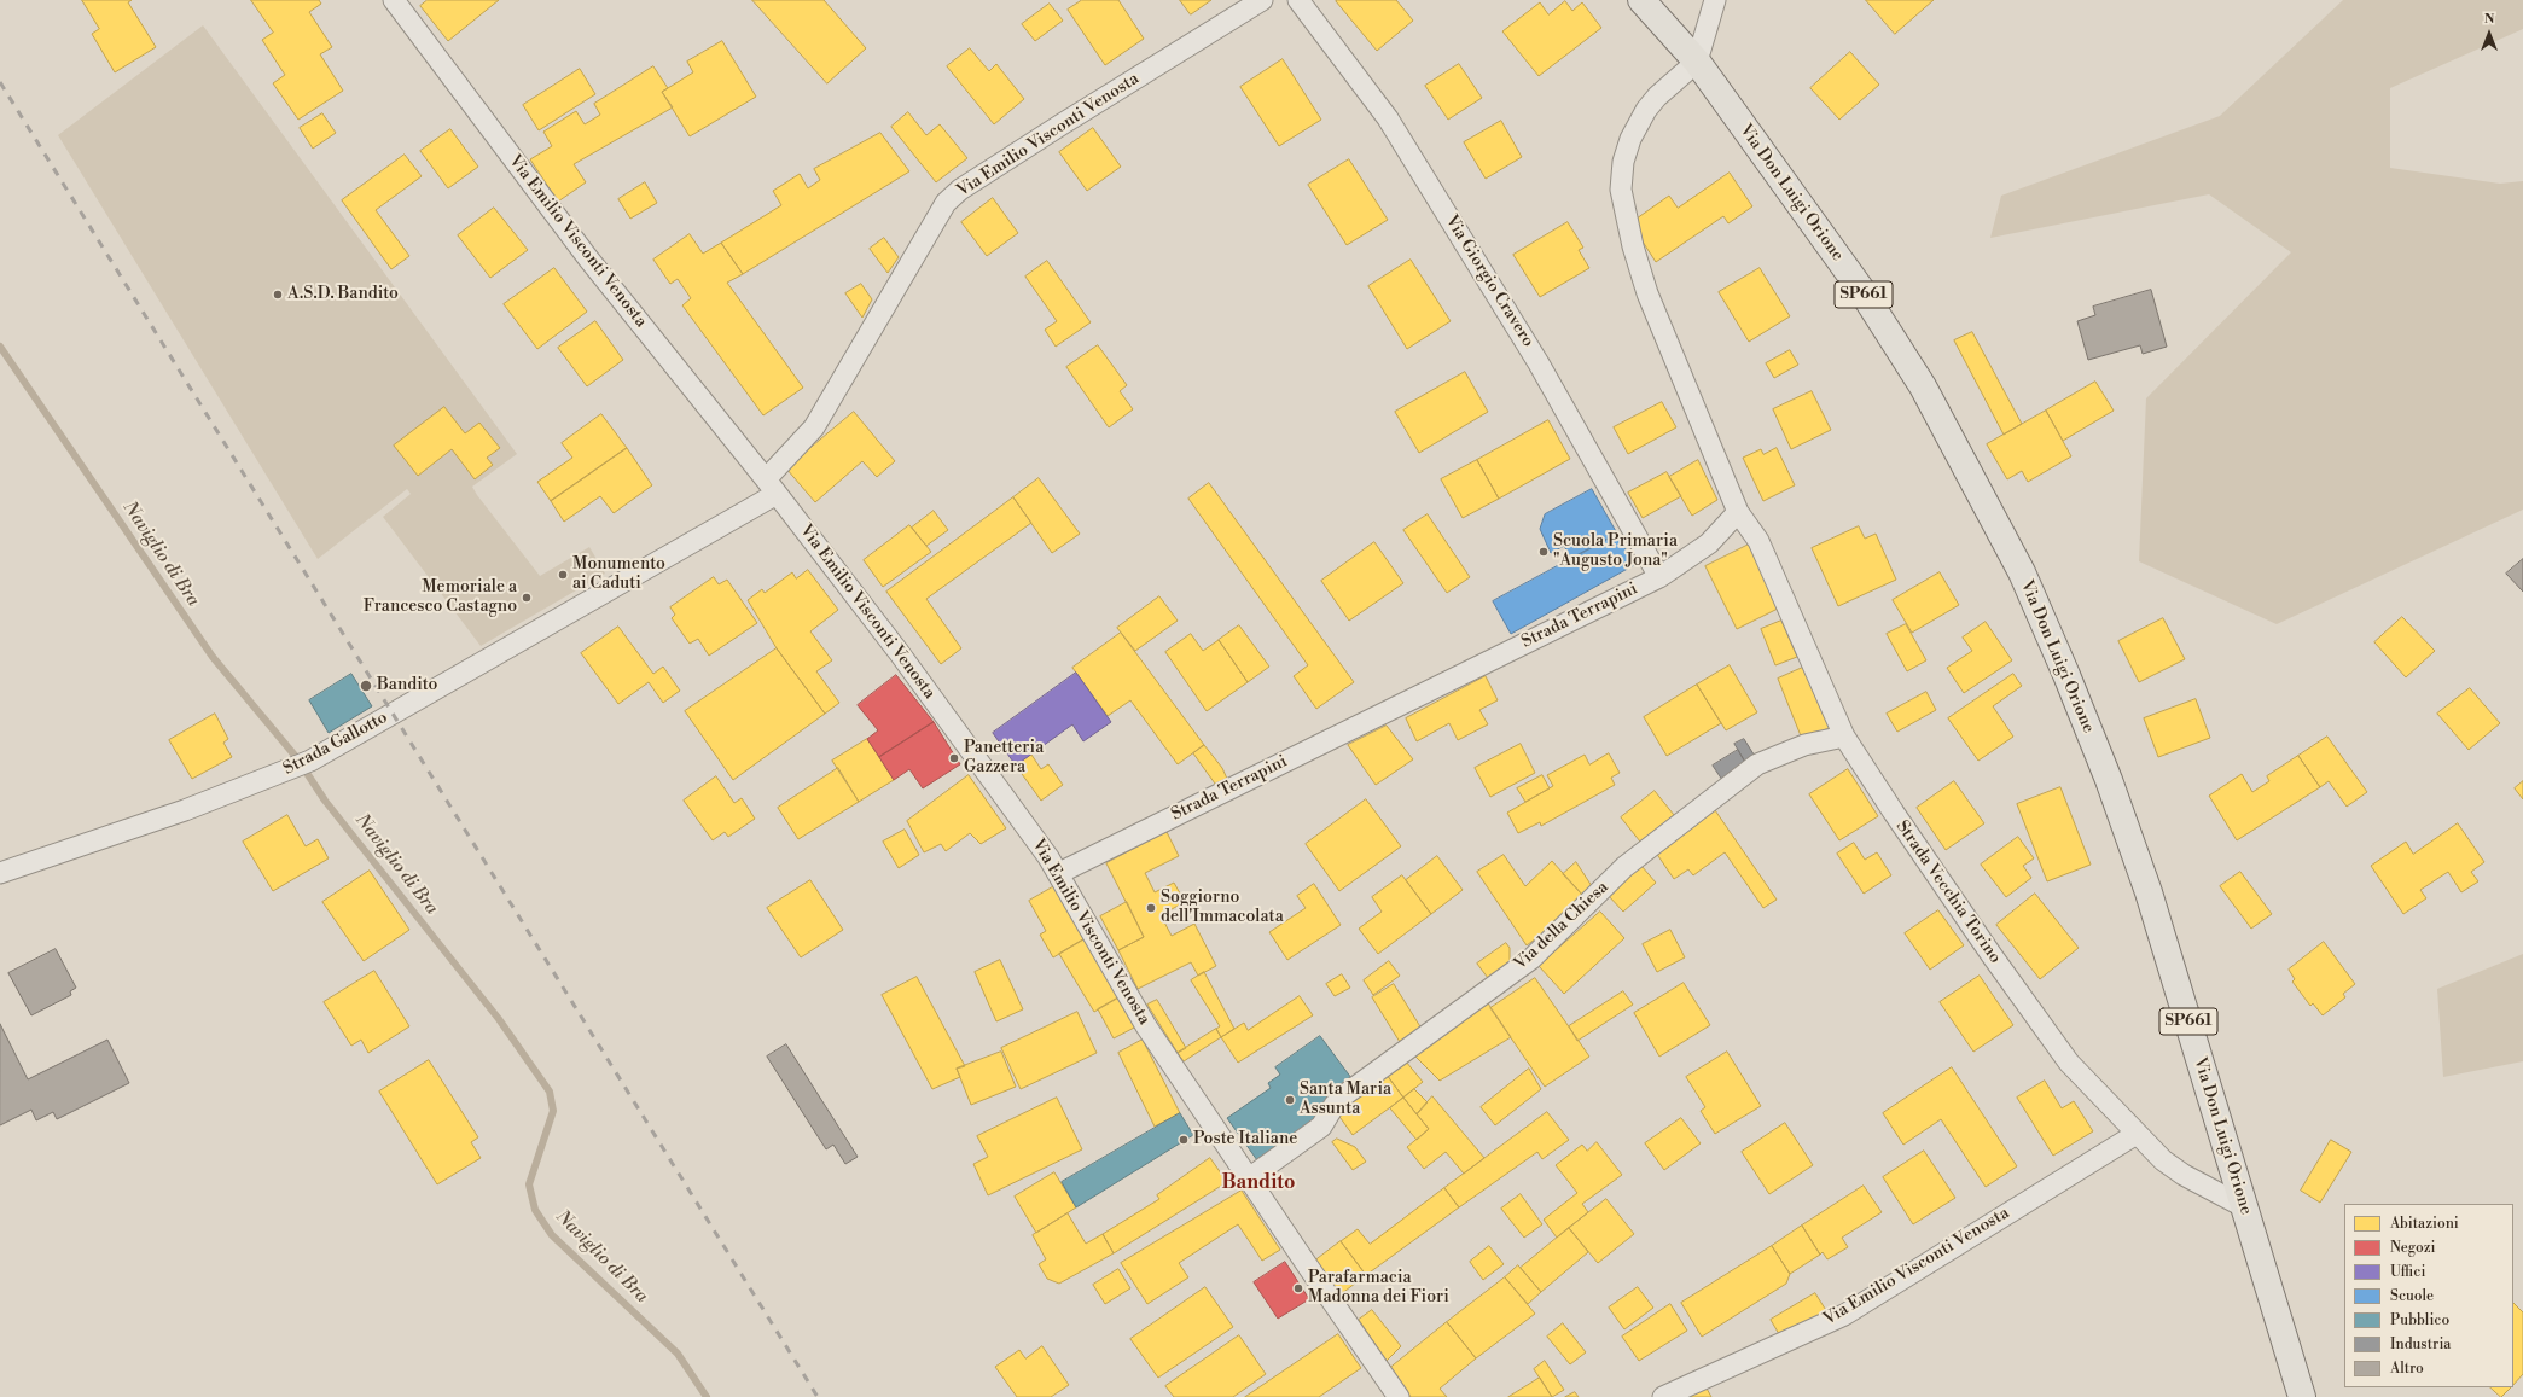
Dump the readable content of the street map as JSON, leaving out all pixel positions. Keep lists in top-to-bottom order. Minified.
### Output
{"streets":{"main road":["Via Don Luigi Orione","SP661"],"street":["Via Emilio Visconti Venosta","Via Giorgio Cravero","Strada Terrapini","Strada Gallotto","Strada Vecchia Torino","Via della Chiesa"]},"crossings":[["Via Emilio Visconti Venosta","Strada Terrapini"],["Via Emilio Visconti Venosta","Strada Gallotto"],["Via Emilio Visconti Venosta","Strada Vecchia Torino"],["Via Emilio Visconti Venosta","Via della Chiesa"],["Via Don Luigi Orione","Strada Vecchia Torino"],["Via Giorgio Cravero","Strada Terrapini"],["Strada Terrapini","Strada Vecchia Torino"],["Strada Vecchia Torino","Via della Chiesa"]],"districts":["Bandito"],"water":["Naviglio di Bra"],"places":["A.S.D. Bandito","Scuola Primaria \"Augusto Jona\"","Monumento ai Caduti","Memoriale a Francesco Castagno","Bandito","Panetteria Gazzera","Soggiorno dell'Immacolata","Santa Maria Assunta","Poste Italiane","Parafarmacia Madonna dei Fiori"],"legend":["Abitazioni","Negozi","Uffici","Scuole","Pubblico","Industria","Altro"],"north":"top"}
